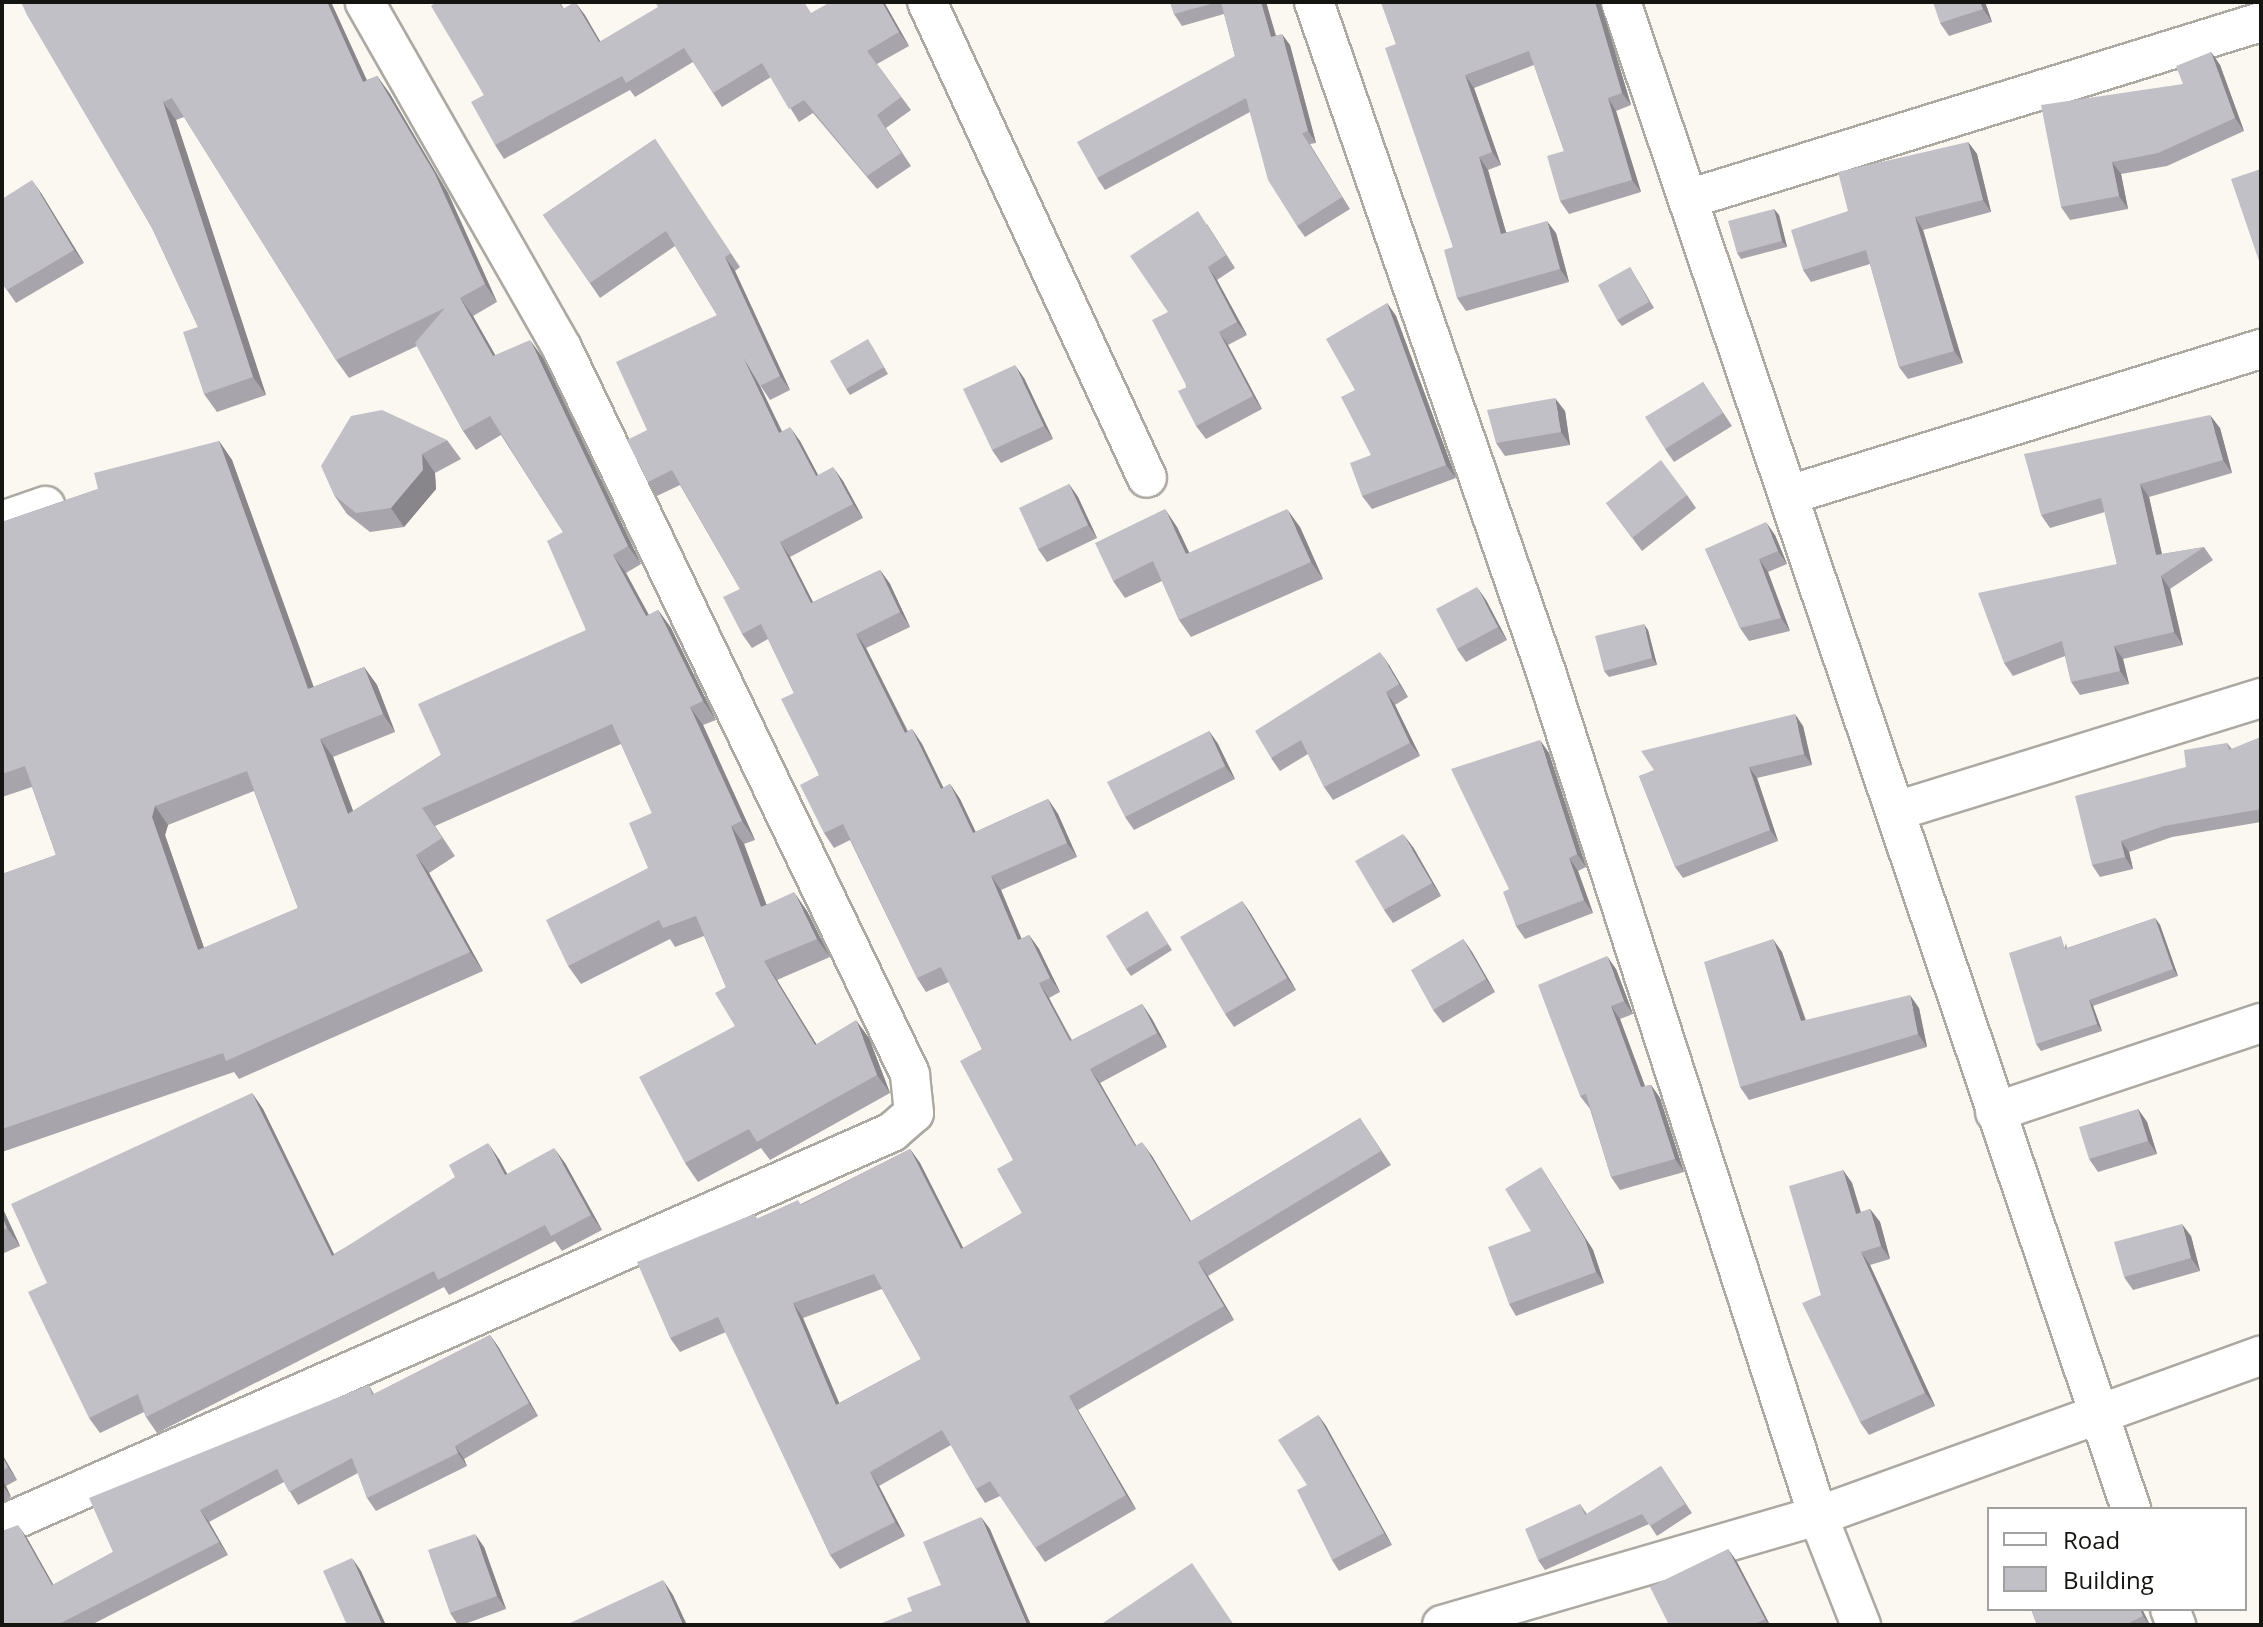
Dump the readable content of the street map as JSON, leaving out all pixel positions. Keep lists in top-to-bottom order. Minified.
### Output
{"legend":["Road","Building"]}
